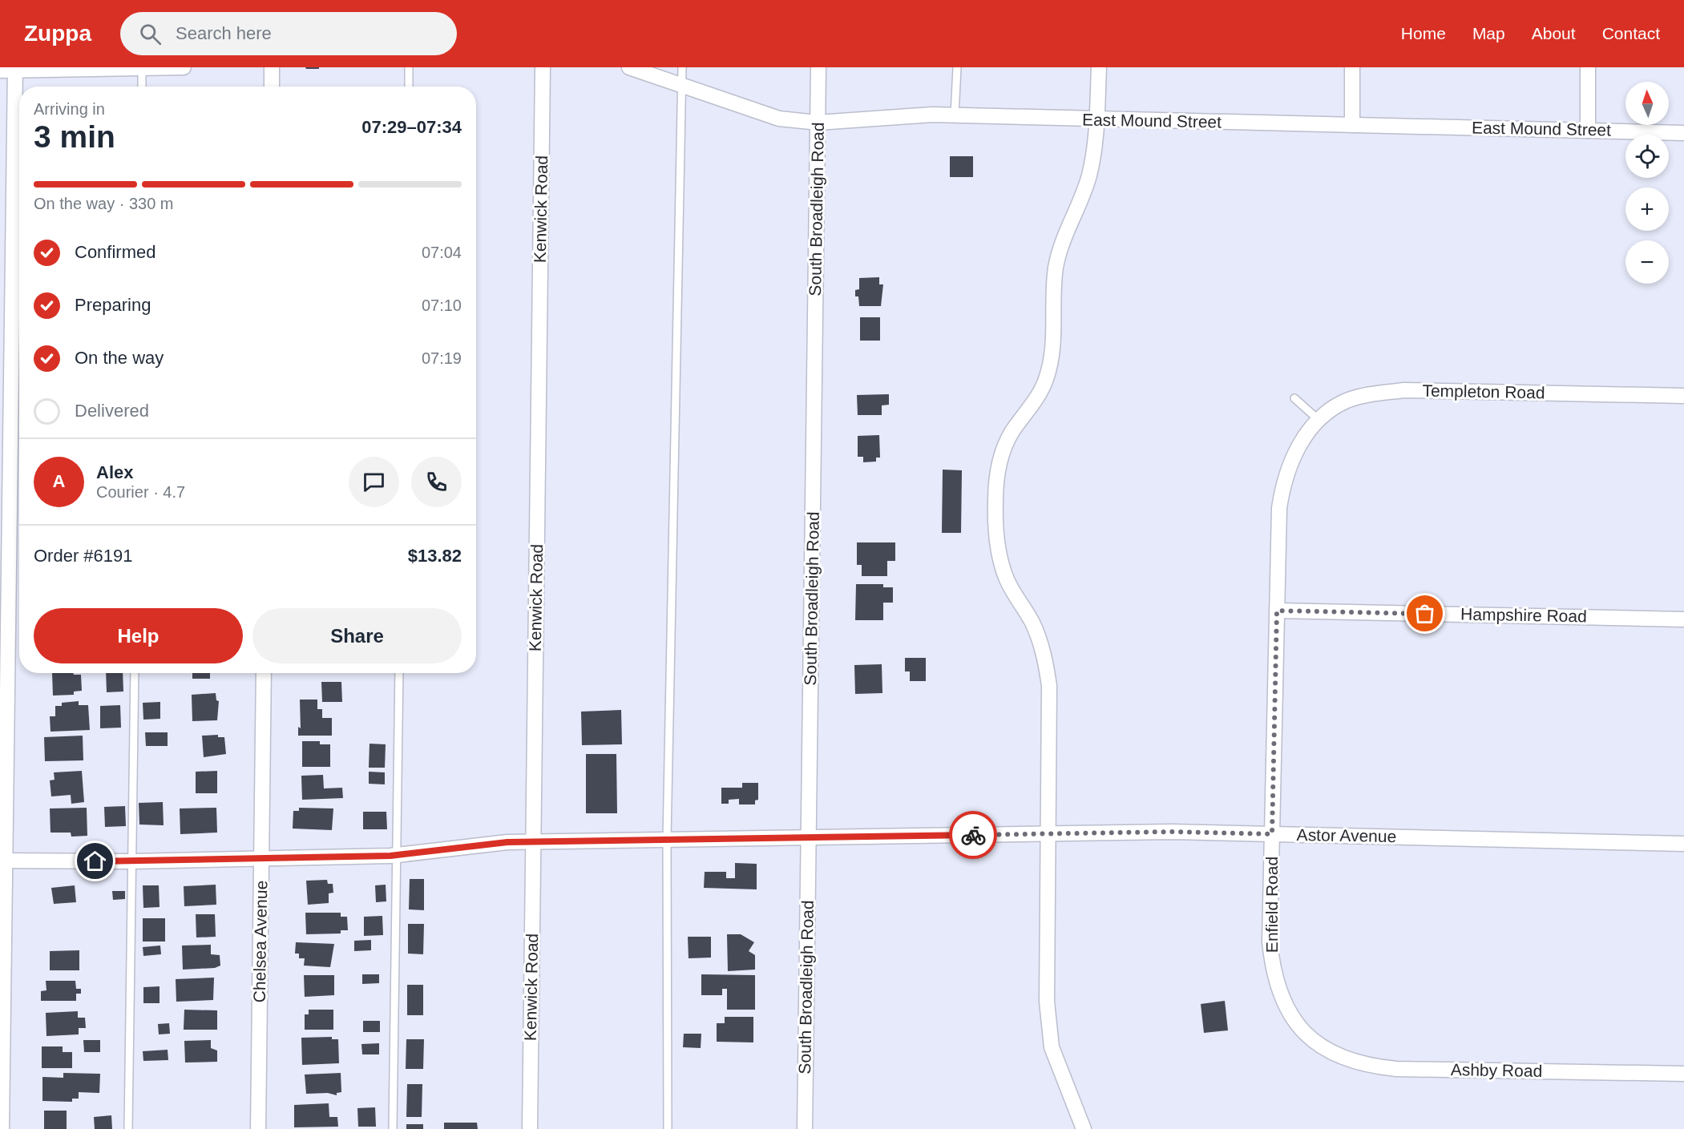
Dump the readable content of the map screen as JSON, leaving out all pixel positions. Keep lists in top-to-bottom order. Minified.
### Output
{"streets":{"street":["East Mound Street","Kenwick Road","South Broadleigh Road","Templeton Road","Hampshire Road","Astor Avenue","Enfield Road","Chelsea Avenue","Ashby Road"]},"crossings":[["East Mound Street","South Broadleigh Road"],["Kenwick Road","Astor Avenue"],["South Broadleigh Road","Astor Avenue"],["Templeton Road","Enfield Road"],["Hampshire Road","Enfield Road"],["Astor Avenue","Enfield Road"],["Astor Avenue","Chelsea Avenue"],["Enfield Road","Ashby Road"]],"north":"top","page":{"header":"Zuppa","search":"Search here","nav":["Home","Map","About","Contact"],"map_buttons":["+","−"],"heading":["3 min","Arriving in","07:29–07:34"],"panel":["Alex","Courier · 4.7","Order #6191","$13.82"],"bar":"On the way · 330 m","list":[["Confirmed","07:04"],["Preparing","07:10"],["On the way","07:19"],"Delivered"],"round":"A","buttons":["Help","Share"]}}
